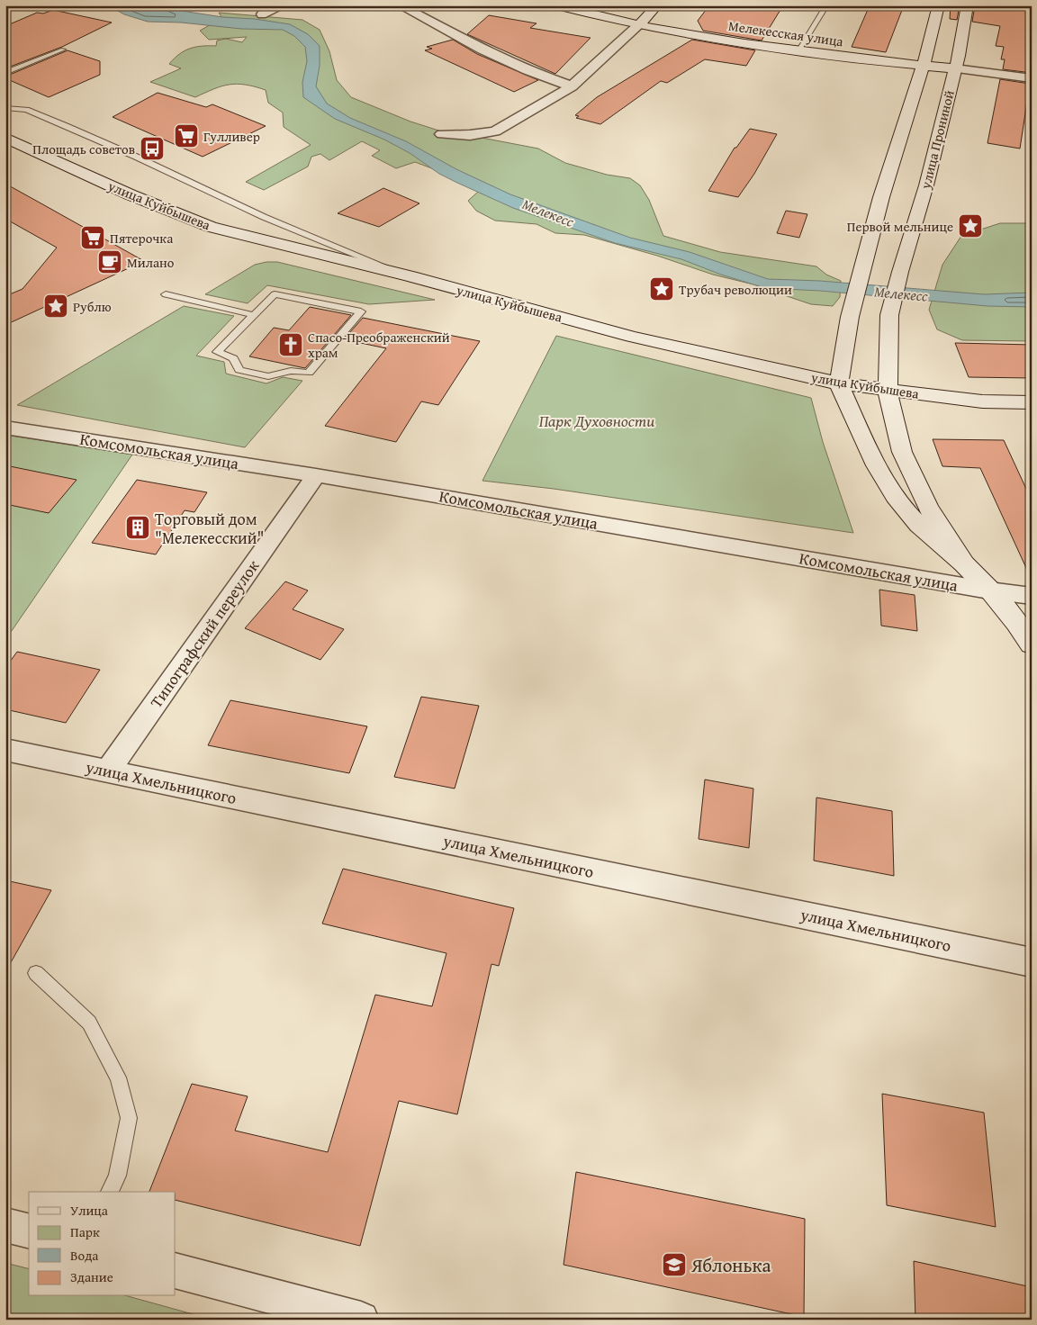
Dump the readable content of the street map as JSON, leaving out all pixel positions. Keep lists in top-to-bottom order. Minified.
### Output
{"streets":{"main road":["Мелекесская улица","улица Прониной","улица Куйбышева"],"street":["Комсомольская улица","Типографский переулок","улица Хмельницкого"]},"crossings":[["Мелекесская улица","улица Прониной"],["улица Прониной","улица Куйбышева"],["Комсомольская улица","Типографский переулок"],["Типографский переулок","улица Хмельницкого"]],"water":["Мелекесс"],"parks":["Парк Духовности"],"places":{"supermarket":["Гулливер","Пятерочка"],"bus stop":["Площадь советов"],"place":["Первой мельнице","Трубач революции","Рублю"],"cafe":["Милано"],"church":["Спасо-Преображенский храм"],"building":["Торговый дом \"Мелекесский\""],"school or university":["Яблонька"]},"legend":["Улица","Парк","Вода","Здание"]}
